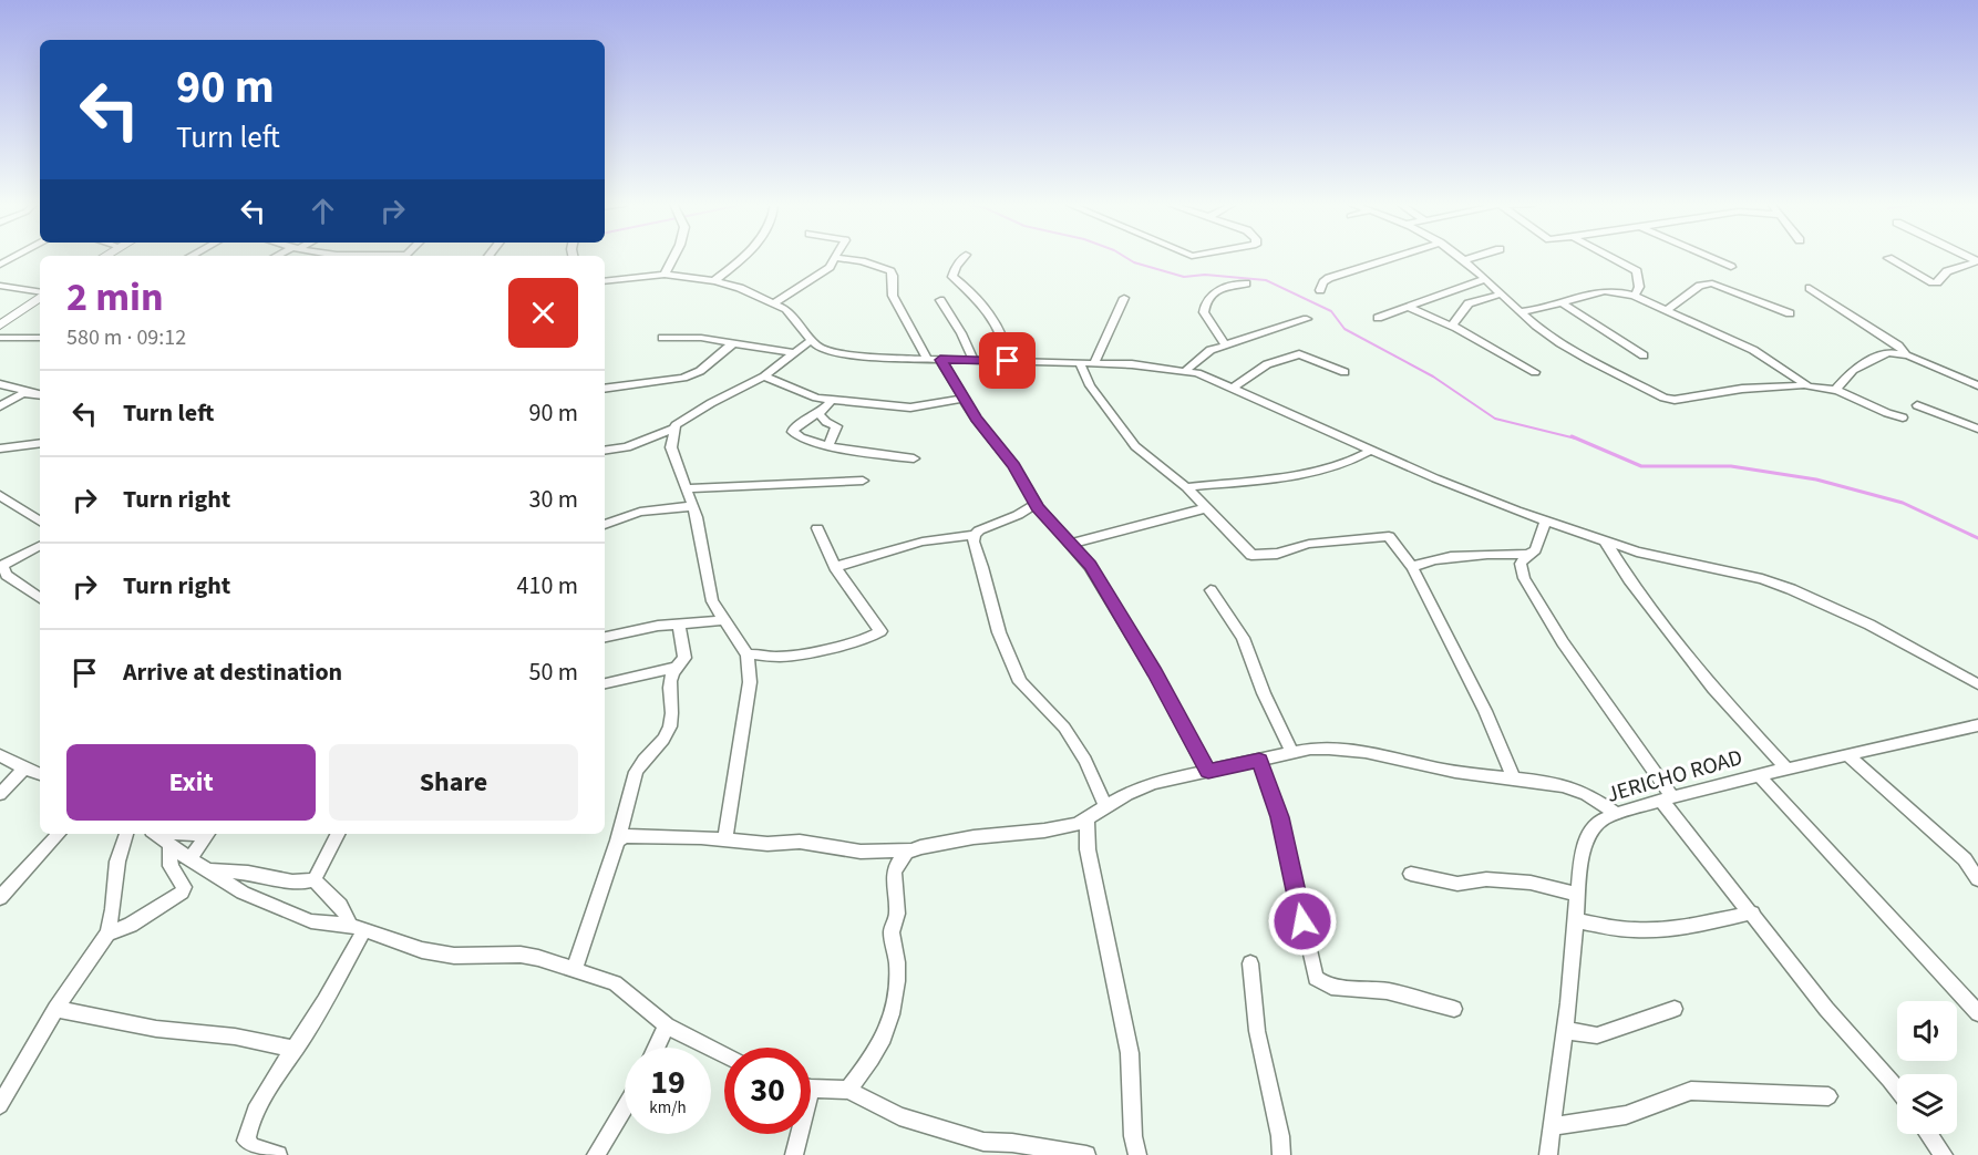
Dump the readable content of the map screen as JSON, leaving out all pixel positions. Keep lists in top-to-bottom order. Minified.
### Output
{"streets":{"street":["JERICHO ROAD"]},"page":{"turn":["90 m","Turn left"],"heading":["2 min","580 m · 09:12"],"list":[{"name":"Turn left","value":"90 m"},{"name":"Turn right","value":"30 m"},{"name":"Turn right","value":"410 m"},{"name":"Arrive at destination","value":"50 m"}],"buttons":["Exit","Share"],"speed":"19 km/h","limit":"30"}}
